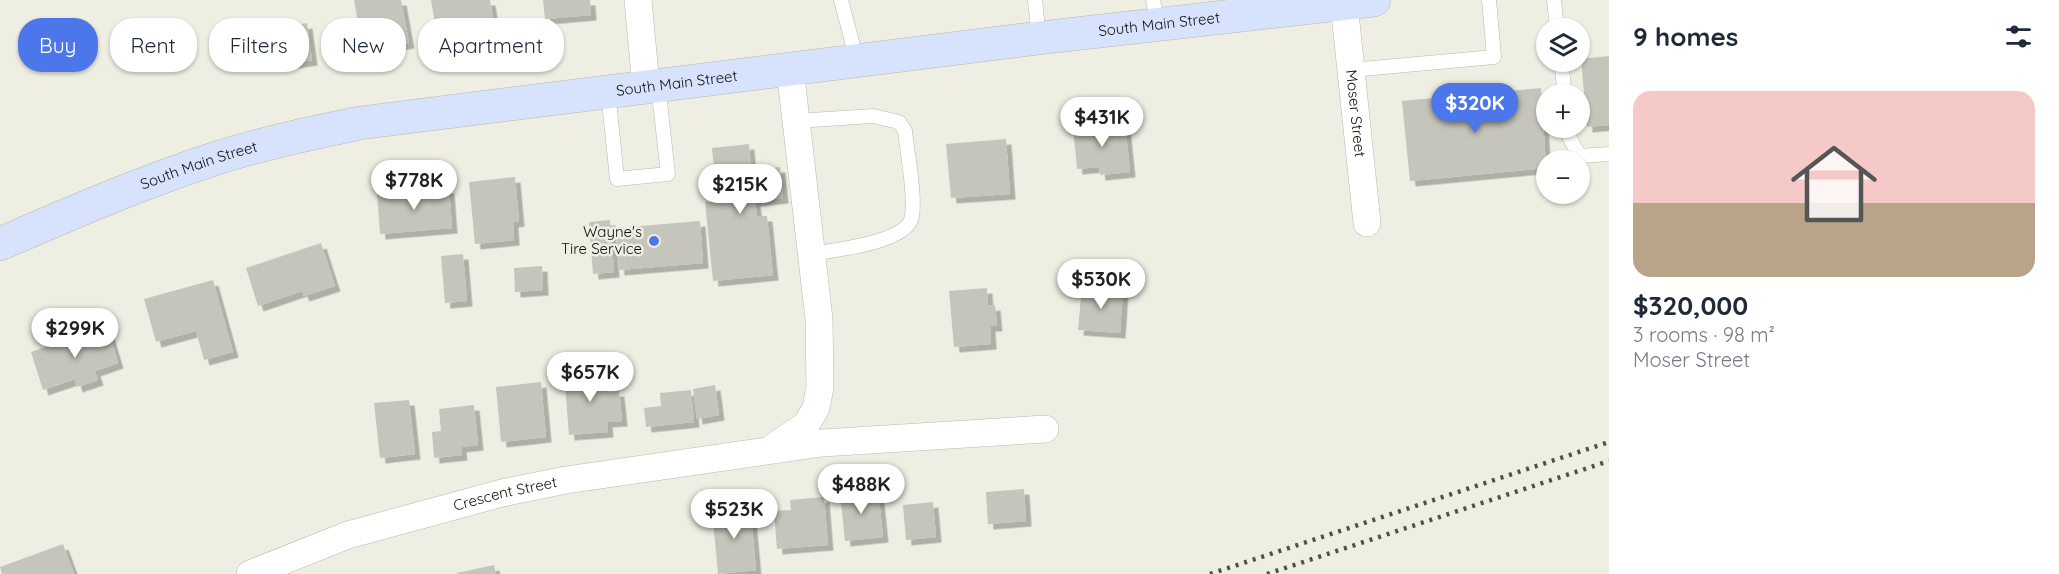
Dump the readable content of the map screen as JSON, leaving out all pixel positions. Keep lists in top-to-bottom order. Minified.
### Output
{"streets":{"main road":["South Main Street"],"street":["Moser Street","Crescent Street"]},"crossings":[["South Main Street","Moser Street"],["South Main Street","Crescent Street"]],"places":["Wayne's Tire Service"],"page":{"heading":"9 homes","map_buttons":["+","−"],"chip":["Buy","Rent","Filters","New","Apartment"],"list":[{"name":"$320,000","note":"3 rooms · 98 m² · Moser Street"}],"price":["$320K","$431K","$778K","$215K","$530K","$299K","$657K","$488K","$523K"]}}
